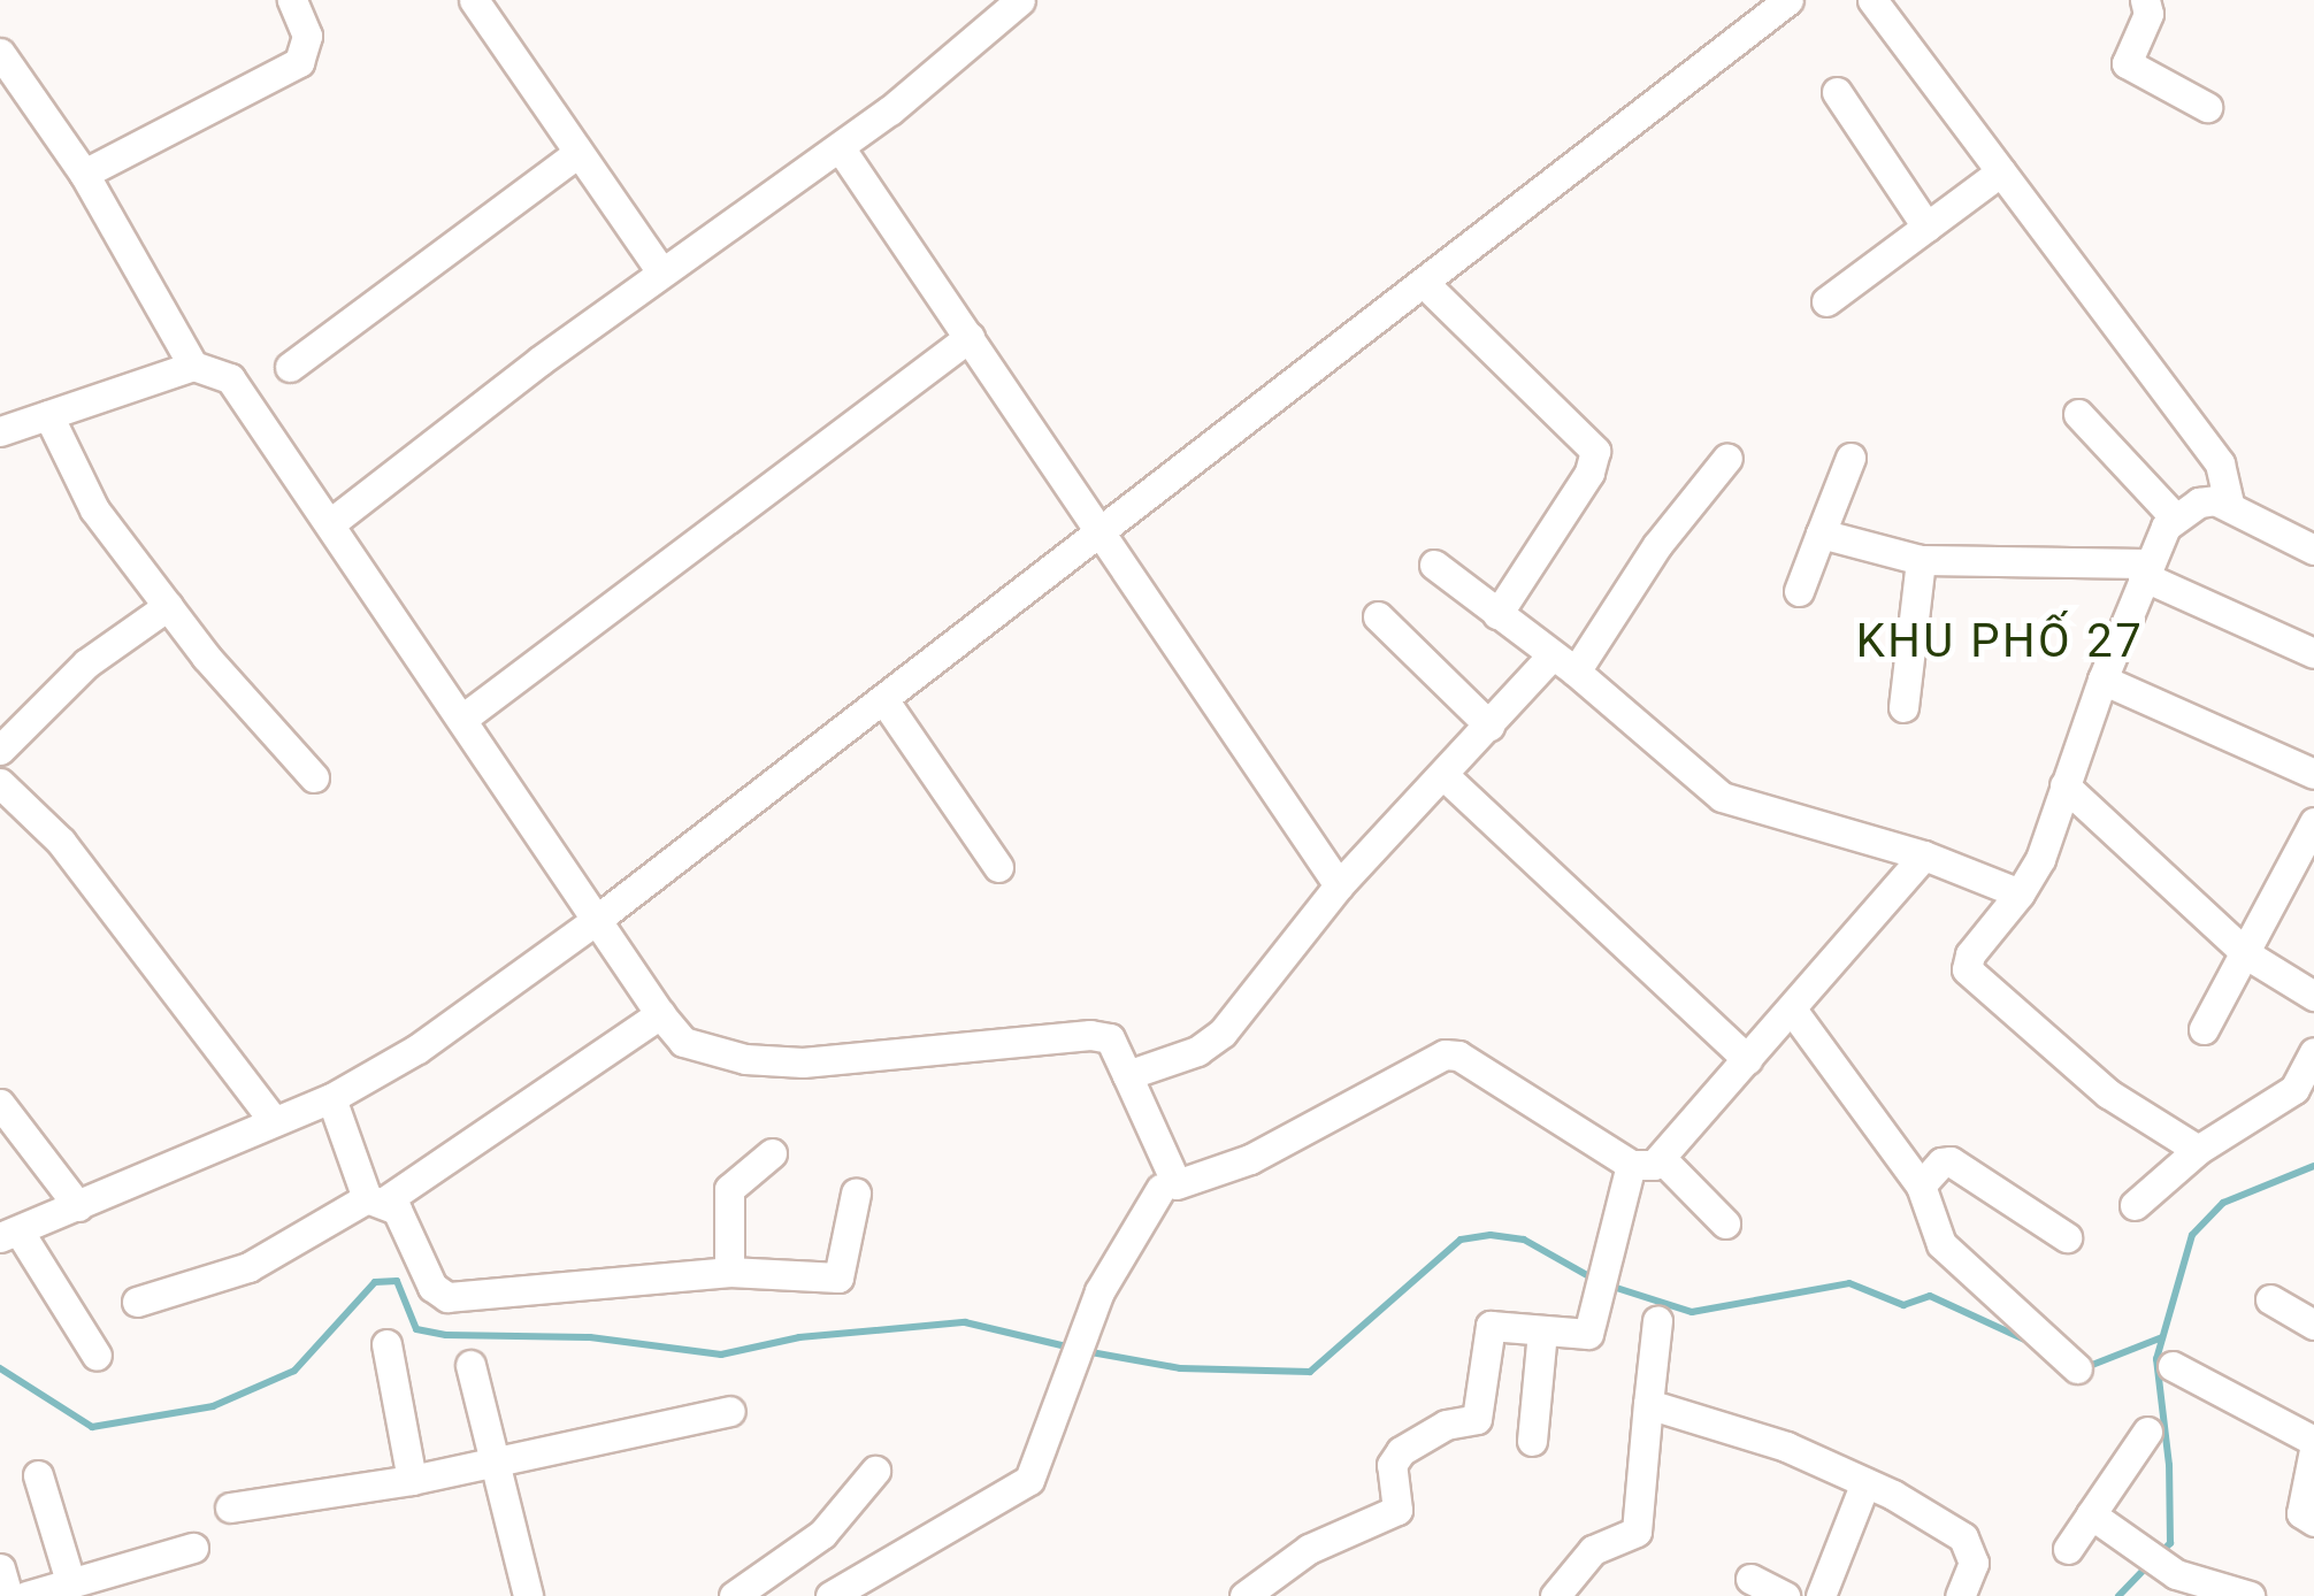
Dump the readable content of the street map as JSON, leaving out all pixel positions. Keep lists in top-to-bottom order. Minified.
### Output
{"districts":["KHU PHỐ 27"]}
